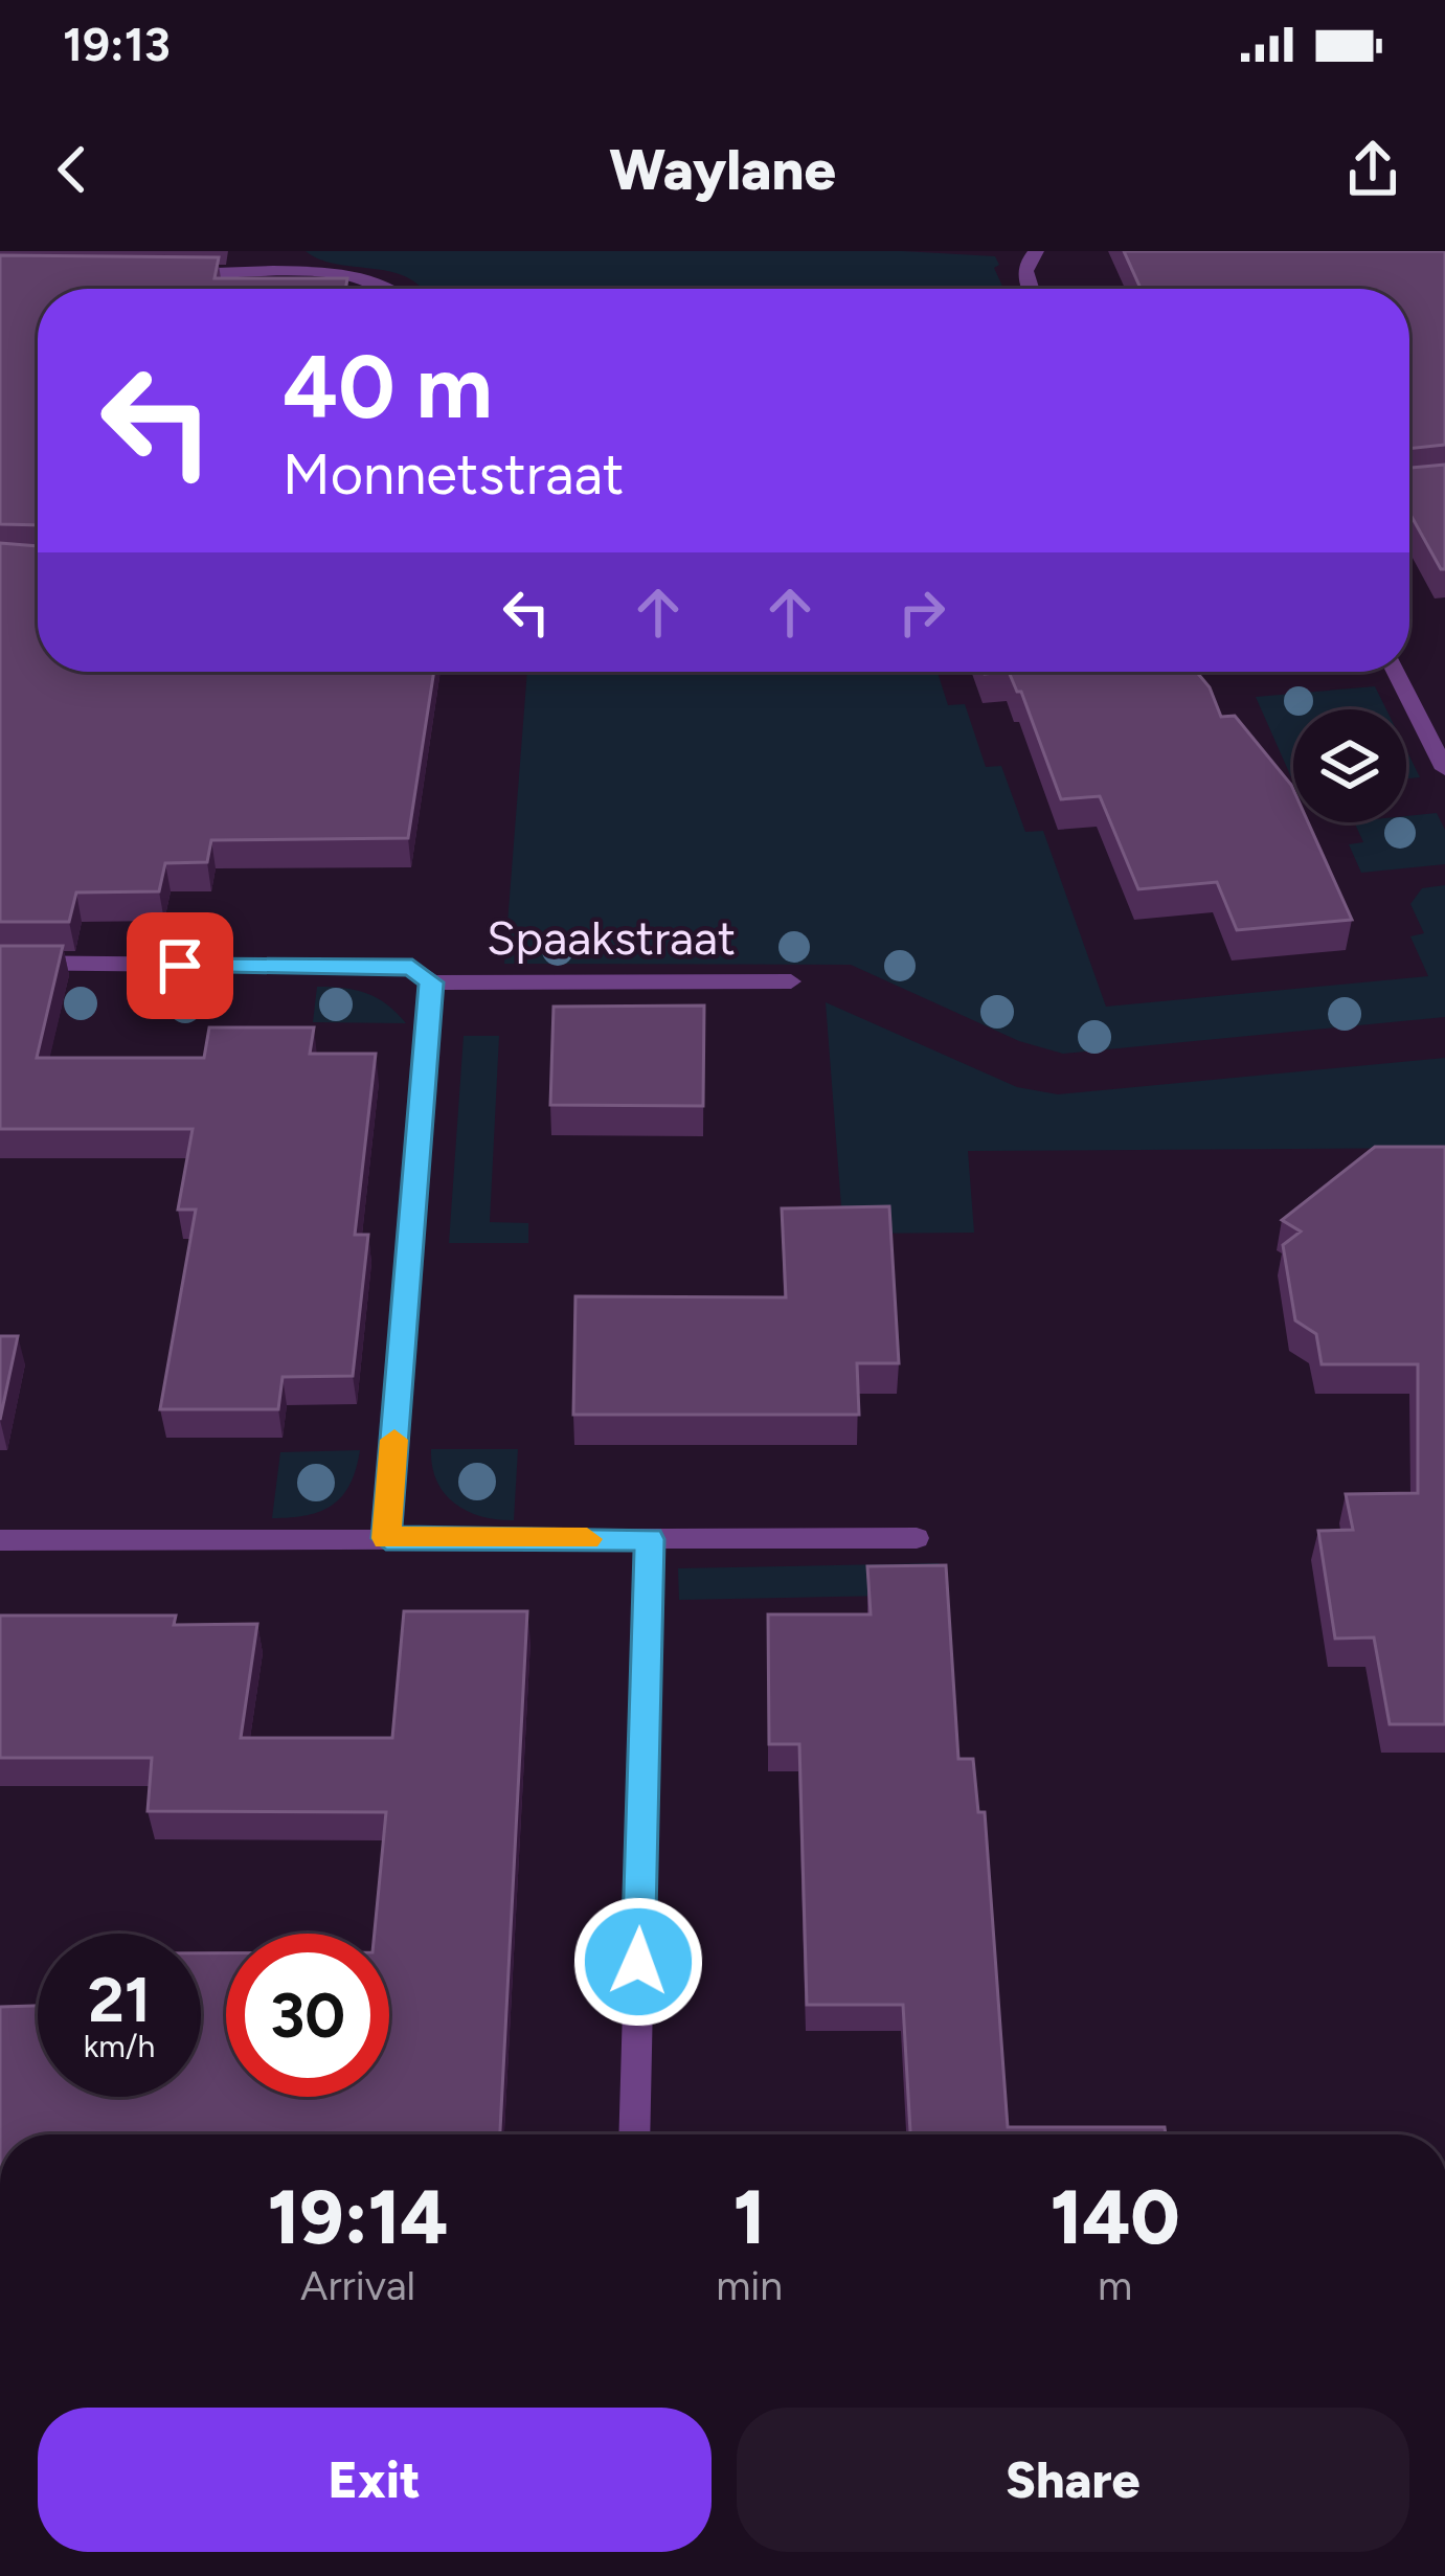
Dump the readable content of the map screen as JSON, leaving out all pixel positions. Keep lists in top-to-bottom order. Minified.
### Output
{"streets":{"street":["Spaakstraat"]},"page":{"status":"19:13","header":"Waylane","turn":["40 m","Monnetstraat"],"speed":"21 km/h","limit":"30","eta":["19:14","Arrival","1","min","140","m"],"buttons":["Exit","Share"]}}
